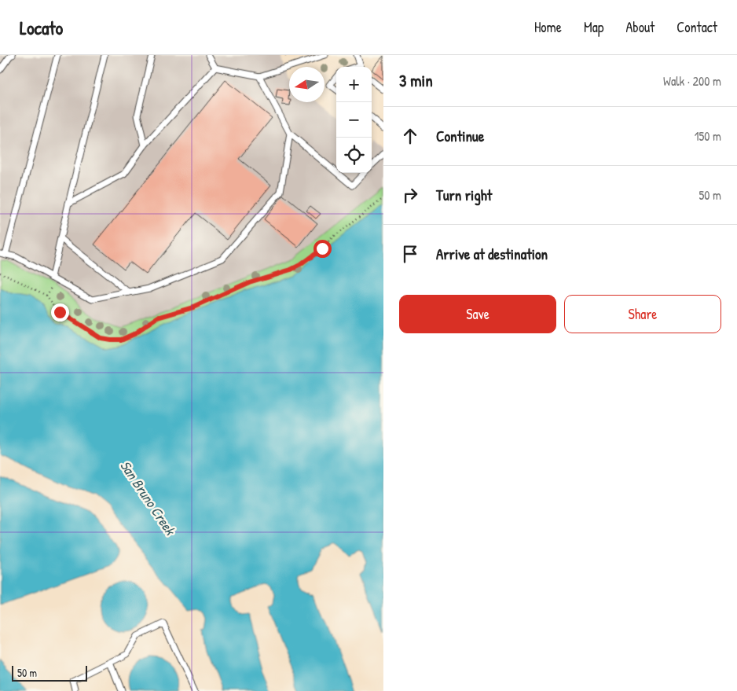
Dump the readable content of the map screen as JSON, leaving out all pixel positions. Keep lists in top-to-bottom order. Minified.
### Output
{"water":["San Bruno Creek"],"scale_bar":"50 m","north":"left","page":{"header":"Locato","nav":["Home","Map","About","Contact"],"heading":["3 min","Walk · 200 m"],"map_buttons":["+","−"],"list":[["Continue","150 m"],["Turn right","50 m"],"Arrive at destination"],"buttons":["Save","Share"],"scale":"50 m"}}
